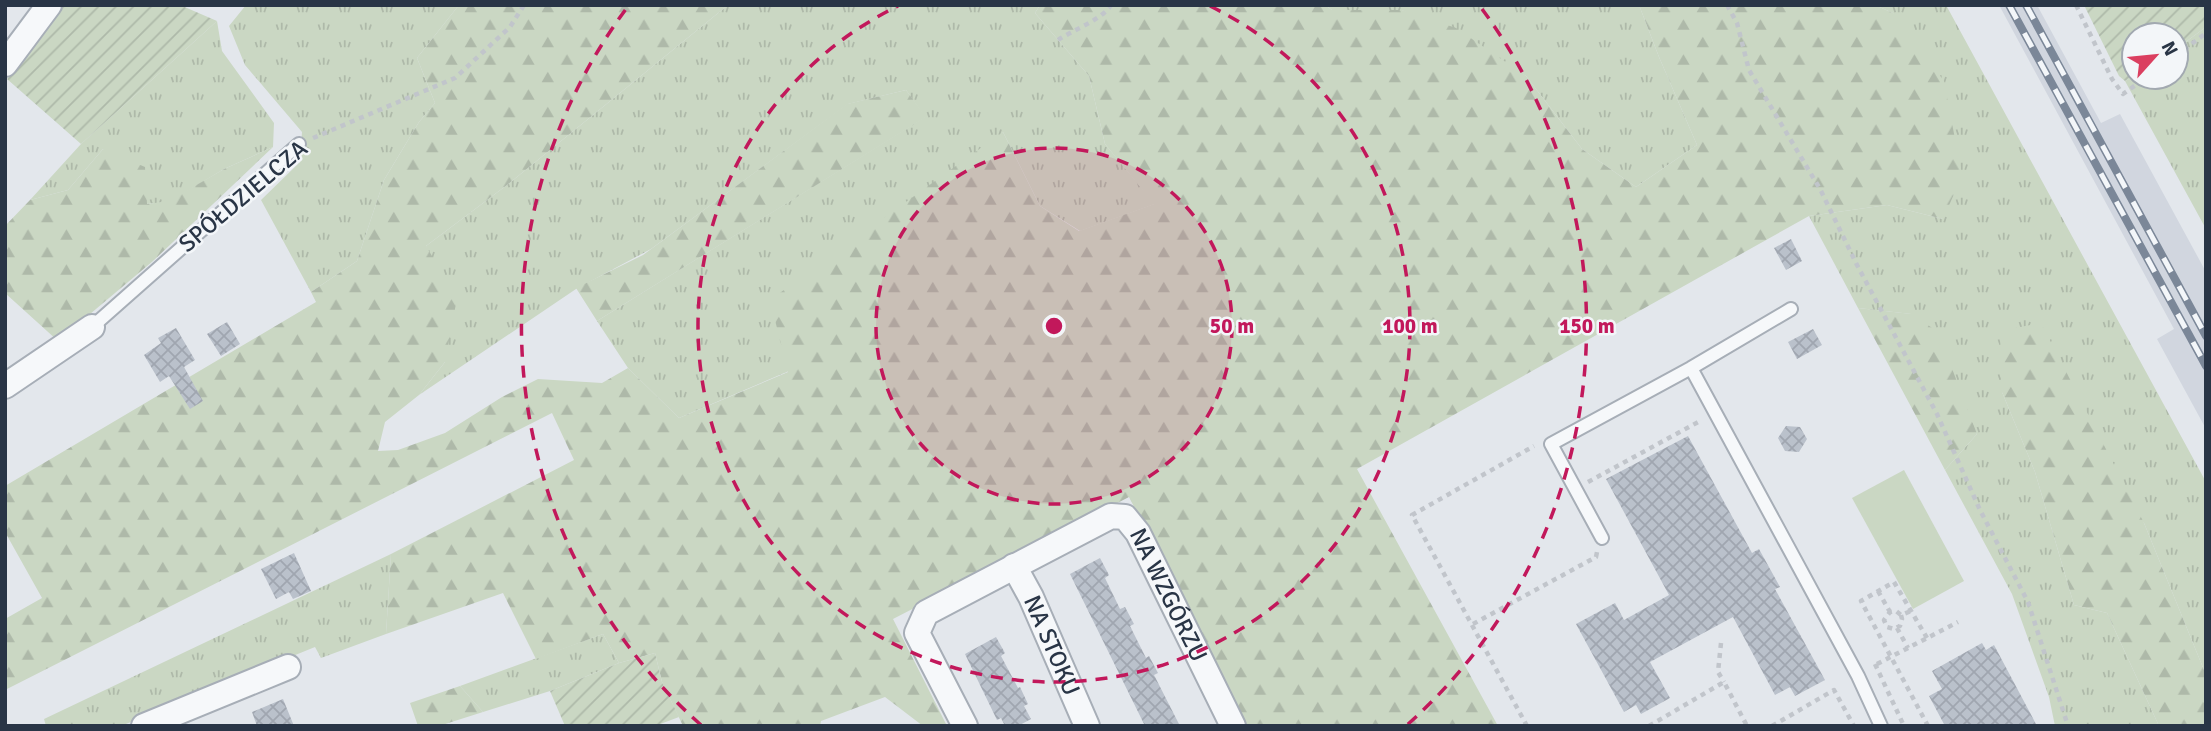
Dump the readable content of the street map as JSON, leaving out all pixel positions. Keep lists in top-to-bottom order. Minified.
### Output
{"streets":{"street":["SPÓŁDZIELCZA","NA WZGÓRZU","NA STOKU"]},"crossings":[["NA WZGÓRZU","NA STOKU"]],"north":"top right","rings":["50 m","100 m","150 m"]}
